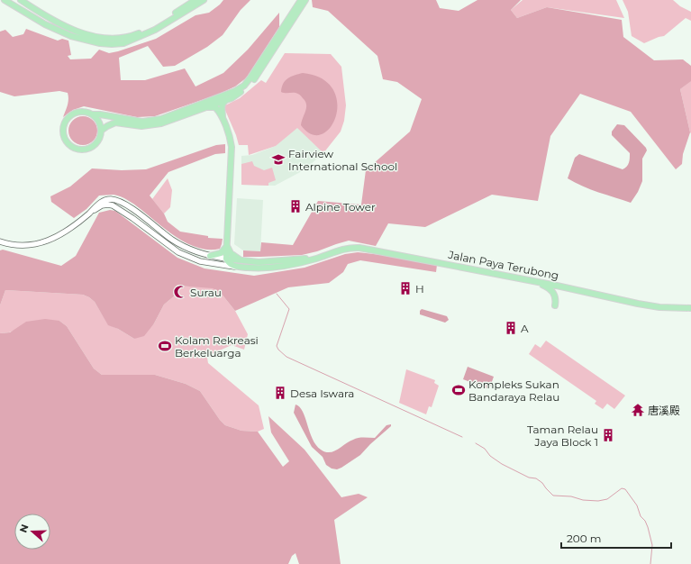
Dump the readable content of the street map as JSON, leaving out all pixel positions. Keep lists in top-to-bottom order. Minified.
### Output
{"streets":{"main road":["Jalan Paya Terubong"]},"places":{"school or university":["Fairview International School"],"building":["Alpine Tower","H","A","Desa Iswara","Taman Relau Jaya Block 1"],"mosque":["Surau"],"sports":["Kolam Rekreasi Berkeluarga","Kompleks Sukan Bandaraya Relau"],"temple":["唐溪殿"]},"scale_bar":"200 m","north":"left"}
